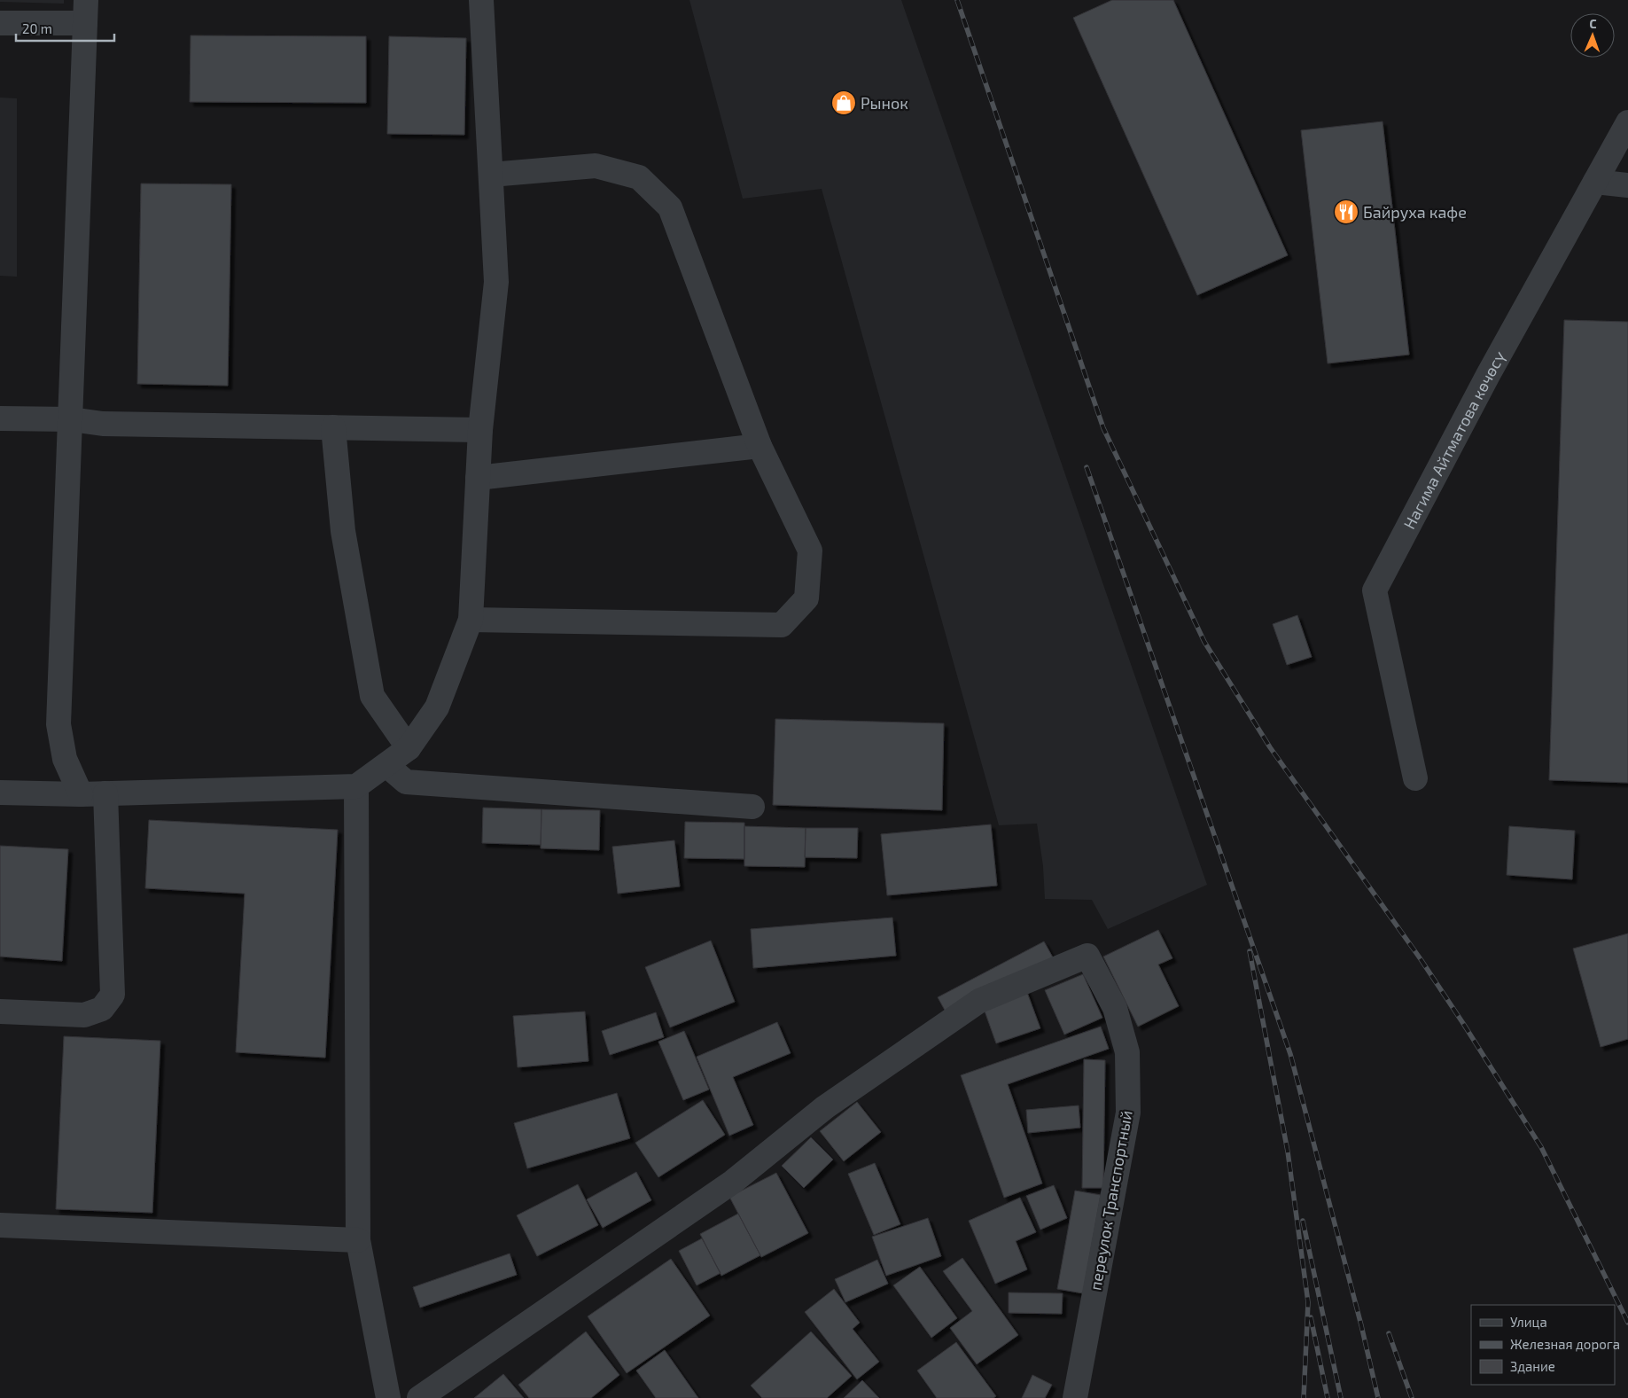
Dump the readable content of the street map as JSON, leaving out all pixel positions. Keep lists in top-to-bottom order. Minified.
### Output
{"streets":{"street":["Нагима Айтматова көчөсү","переулок Транспортный"]},"places":{"shop":["Рынок"],"restaurant":["Байруха кафе"]},"legend":["Улица","Железная дорога","Здание"],"scale_bar":"20 m","north":"top"}
